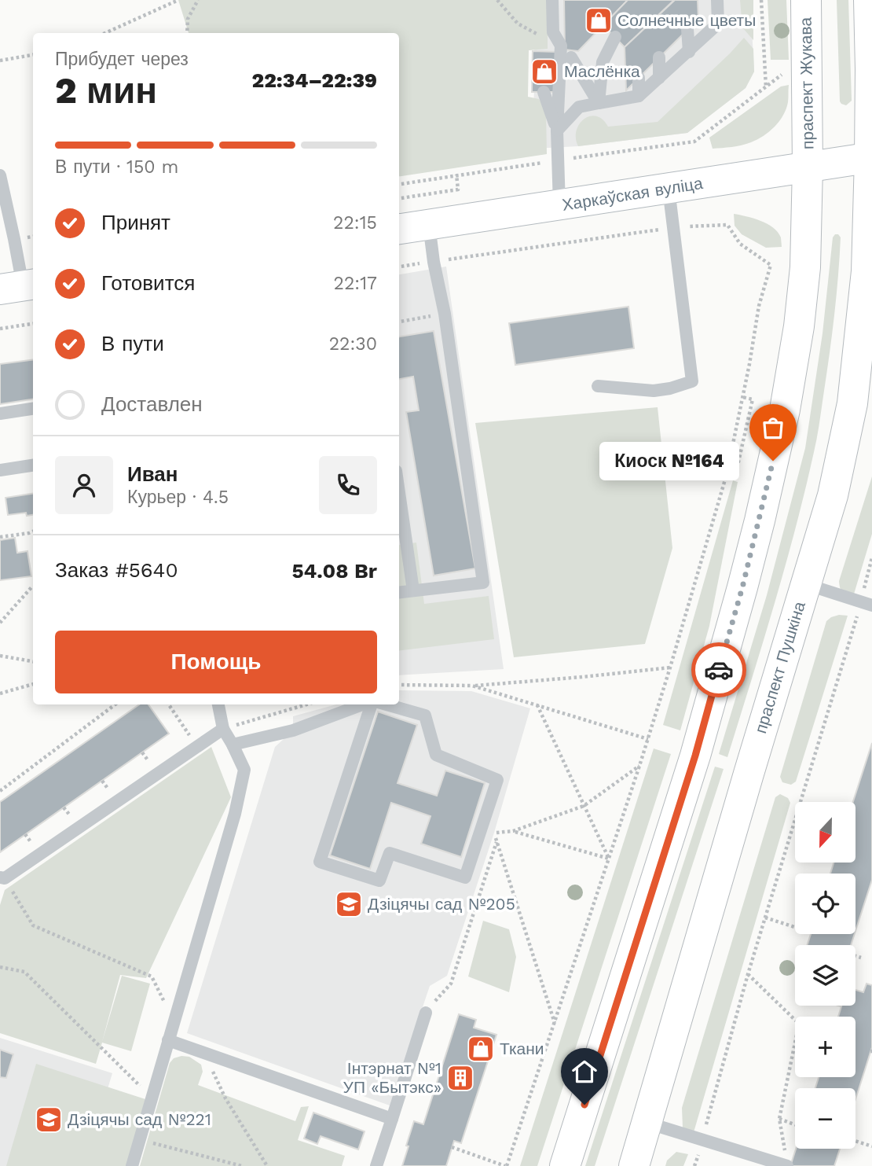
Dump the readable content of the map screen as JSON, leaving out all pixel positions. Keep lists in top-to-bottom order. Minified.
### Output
{"streets":{"main road":["праспект Жукава","Харкаўская вуліца","праспект Пушкіна"]},"crossings":[["праспект Жукава","Харкаўская вуліца"],["Харкаўская вуліца","праспект Пушкіна"]],"places":{"shop":["Солнечные цветы","Маслёнка","Ткани"],"other":["Киоск №164"],"school or university":["Дзіцячы сад №205","Дзіцячы сад №221"],"building":["Інтэрнат №1 УП «Бытэкс»"]},"north":"bottom","page":{"heading":["2 мин","Прибудет через","22:34–22:39"],"panel":["Иван","Курьер · 4.5","Заказ #5640","54.08 Br"],"bar":"В пути · 150 m","list":[["Принят","22:15"],["Готовится","22:17"],["В пути","22:30"],"Доставлен"],"bubble":"Киоск №164","buttons":"Помощь","map_buttons":["+","−"]}}
